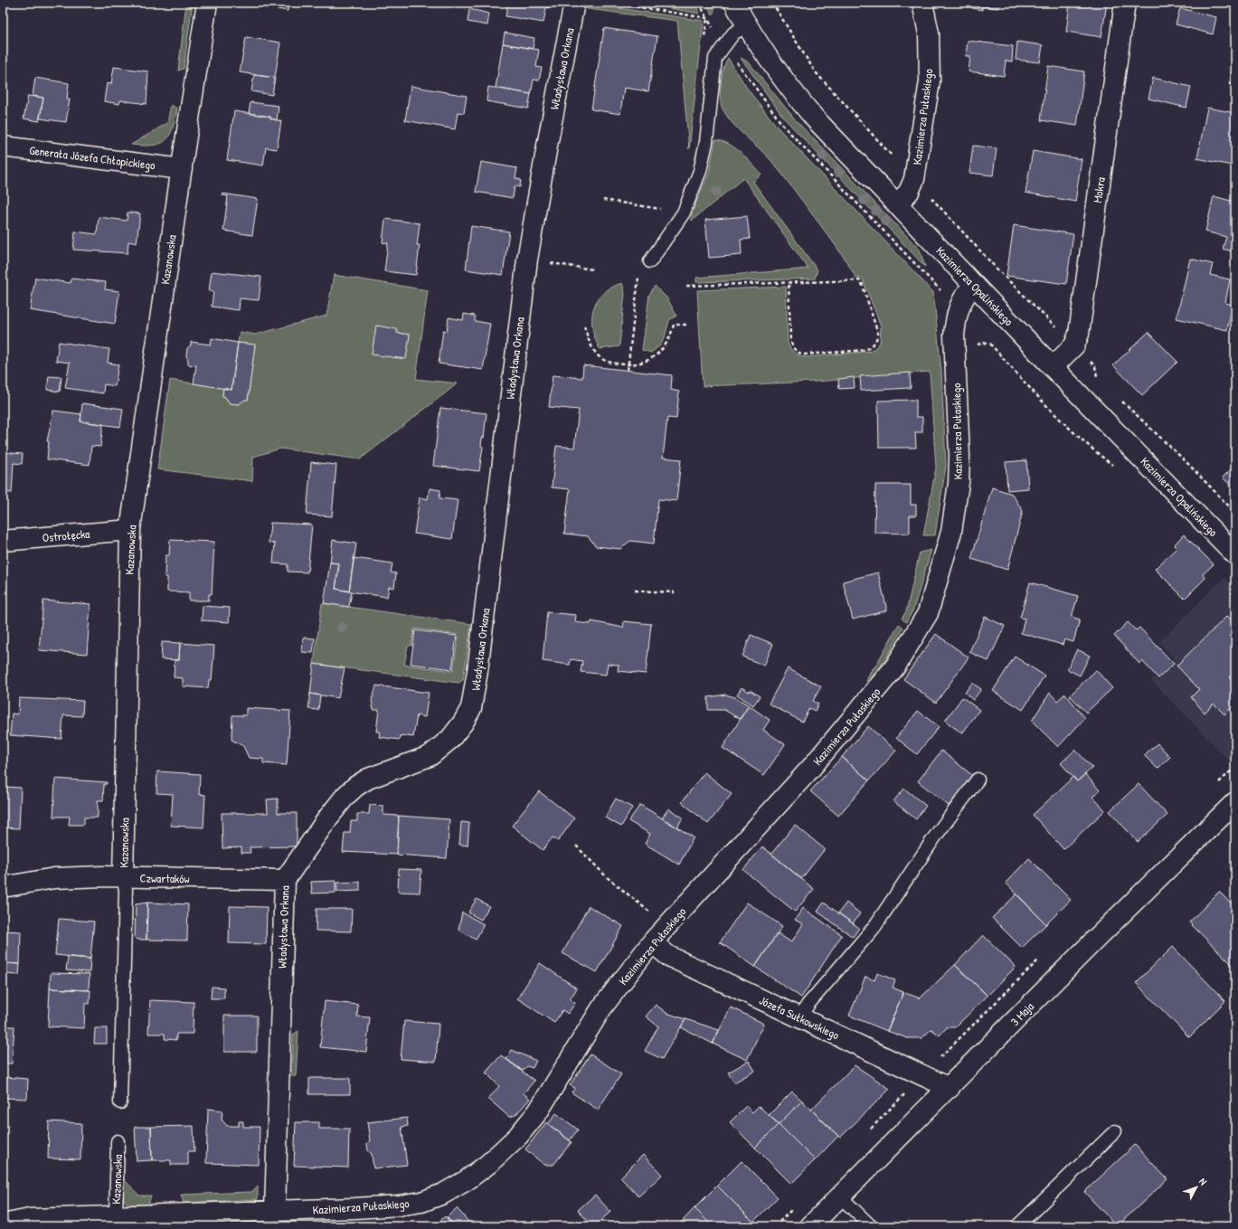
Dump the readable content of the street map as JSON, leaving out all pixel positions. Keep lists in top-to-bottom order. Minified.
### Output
{"streets":{"street":["Władysława Orkana","Kazimierza Pułaskiego","Generała Józefa Chłopickiego","Mokra","Kazanowska","Kazimierza Opalińskiego","Ostrołęcka","Czwartaków","3 Maja","Józefa Sułkowskiego"]},"crossings":[["Władysława Orkana","Kazimierza Pułaskiego"],["Władysława Orkana","Czwartaków"],["Kazimierza Pułaskiego","Kazanowska"],["Kazimierza Pułaskiego","Kazimierza Opalińskiego"],["Kazimierza Pułaskiego","Józefa Sułkowskiego"],["Generała Józefa Chłopickiego","Kazanowska"],["Mokra","Kazimierza Opalińskiego"],["Kazanowska","Ostrołęcka"],["Kazanowska","Czwartaków"],["3 Maja","Józefa Sułkowskiego"]],"north":"top right"}
